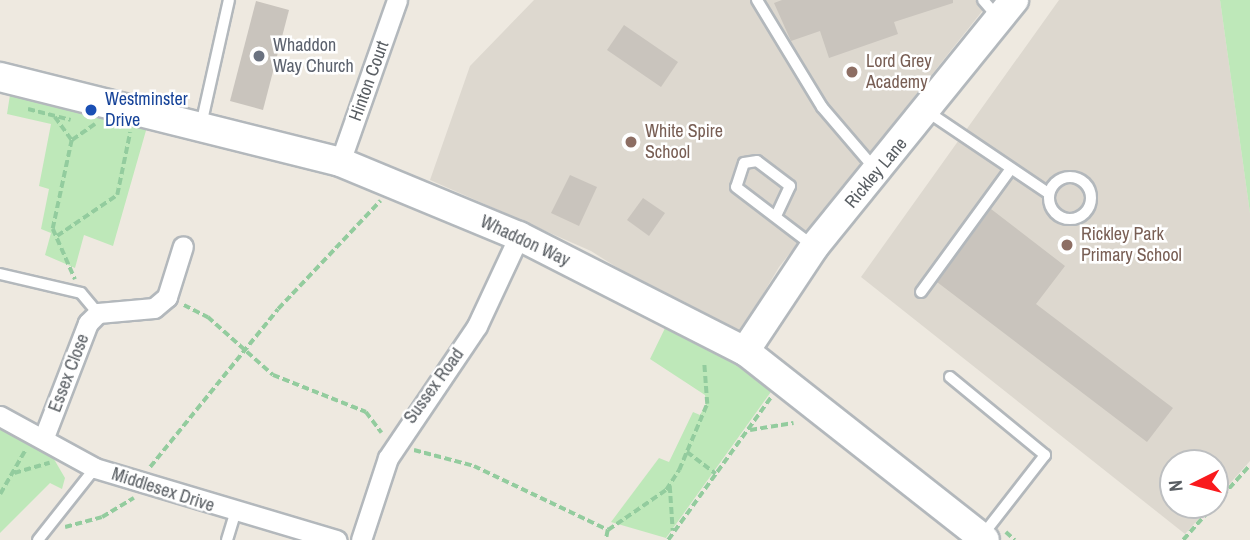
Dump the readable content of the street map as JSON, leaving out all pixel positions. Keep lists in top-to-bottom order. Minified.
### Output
{"streets":{"street":["Hinton Court","Rickley Lane","Whaddon Way","Essex Close","Sussex Road","Middlesex Drive"]},"crossings":[["Hinton Court","Whaddon Way"],["Rickley Lane","Whaddon Way"],["Whaddon Way","Sussex Road"],["Essex Close","Middlesex Drive"]],"places":["Whaddon Way Church","Lord Grey Academy","Westminster Drive","White Spire School","Rickley Park Primary School"],"north":"left"}
